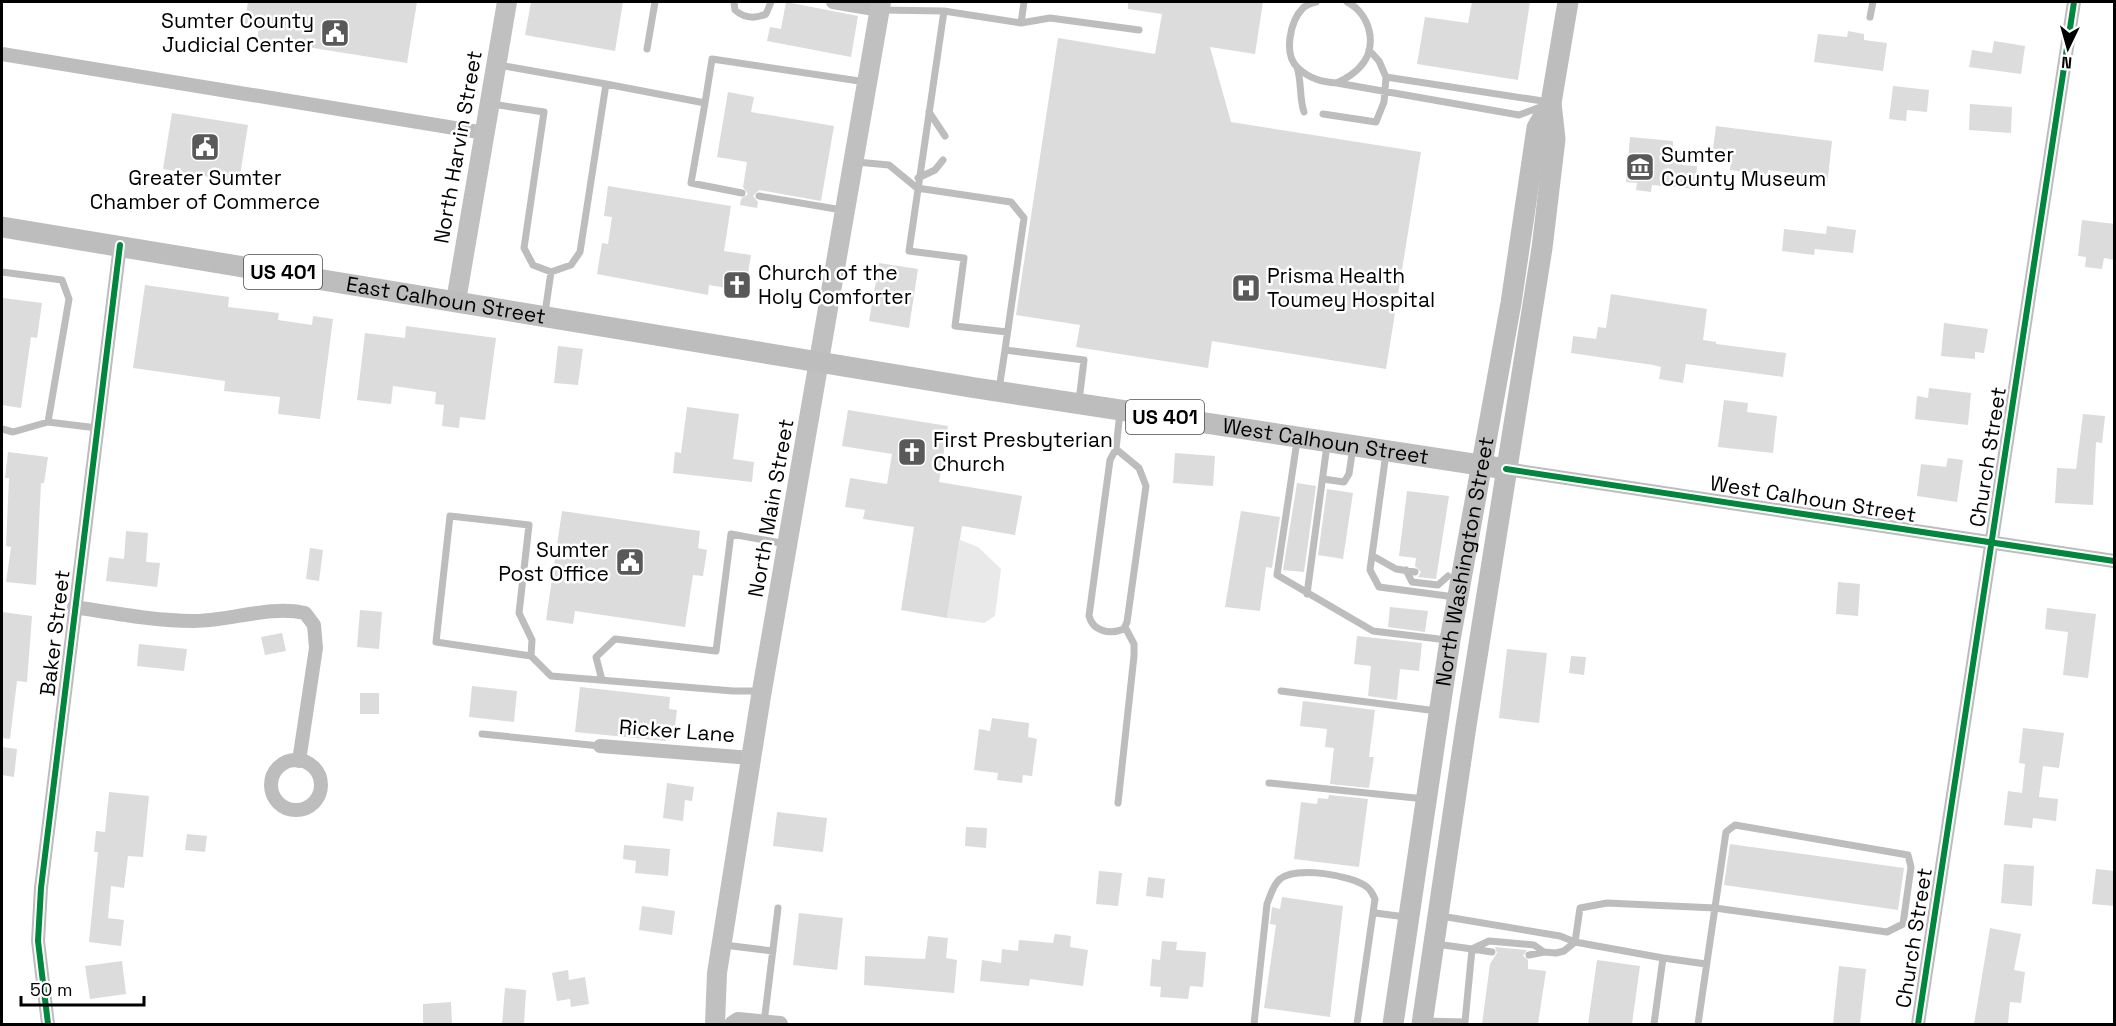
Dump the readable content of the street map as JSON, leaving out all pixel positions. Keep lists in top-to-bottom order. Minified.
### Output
{"streets":{"main road":["North Harvin Street","US 401","East Calhoun Street","West Calhoun Street","North Main Street","North Washington Street"],"street":["Church Street","Baker Street","Ricker Lane"]},"crossings":[["North Harvin Street","East Calhoun Street"],["East Calhoun Street","West Calhoun Street"],["East Calhoun Street","North Main Street"],["East Calhoun Street","Baker Street"],["West Calhoun Street","Church Street"],["West Calhoun Street","North Main Street"],["West Calhoun Street","North Washington Street"],["North Main Street","Ricker Lane"]],"places":{"public building":["Sumter County Judicial Center","Greater Sumter Chamber of Commerce","Sumter Post Office"],"museum":["Sumter County Museum"],"church":["Church of the Holy Comforter","First Presbyterian Church"],"hospital":["Prisma Health Toumey Hospital"]},"scale_bar":"50 m","north":"bottom"}
